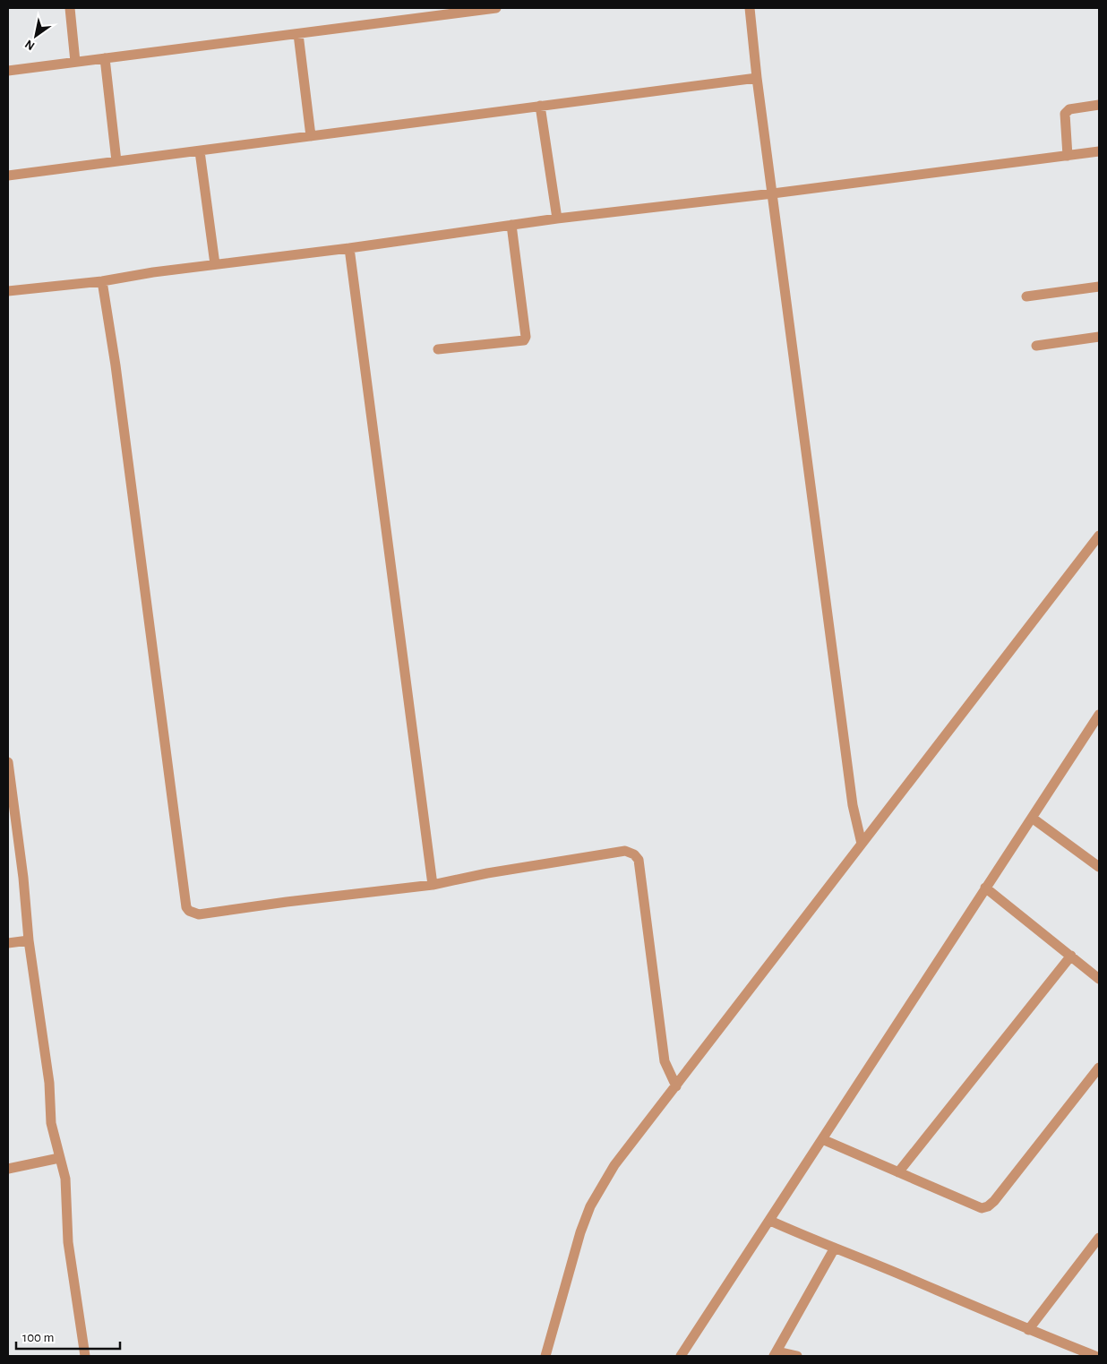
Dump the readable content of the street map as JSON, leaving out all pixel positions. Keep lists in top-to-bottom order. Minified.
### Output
{"scale_bar":"100 m","north":"bottom left"}
